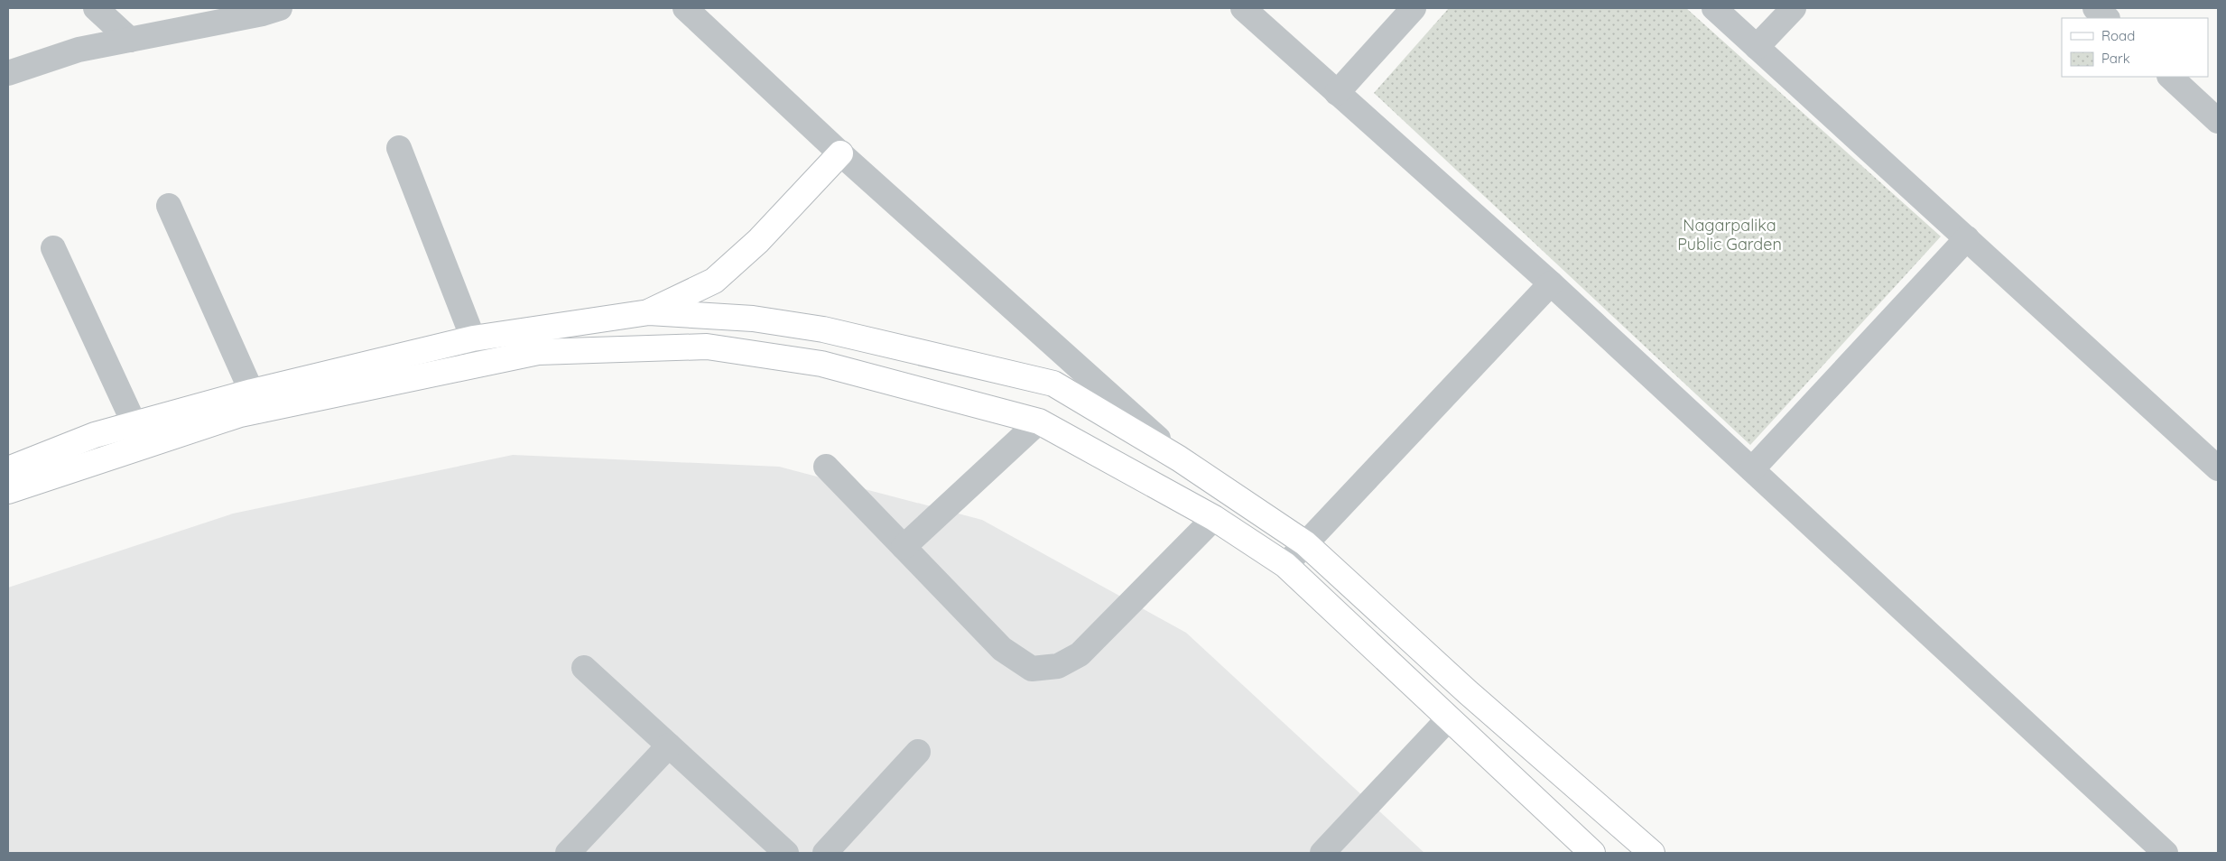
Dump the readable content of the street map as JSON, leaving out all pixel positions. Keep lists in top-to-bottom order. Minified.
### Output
{"parks":["Nagarpalika Public Garden"],"legend":["Road","Park"]}
